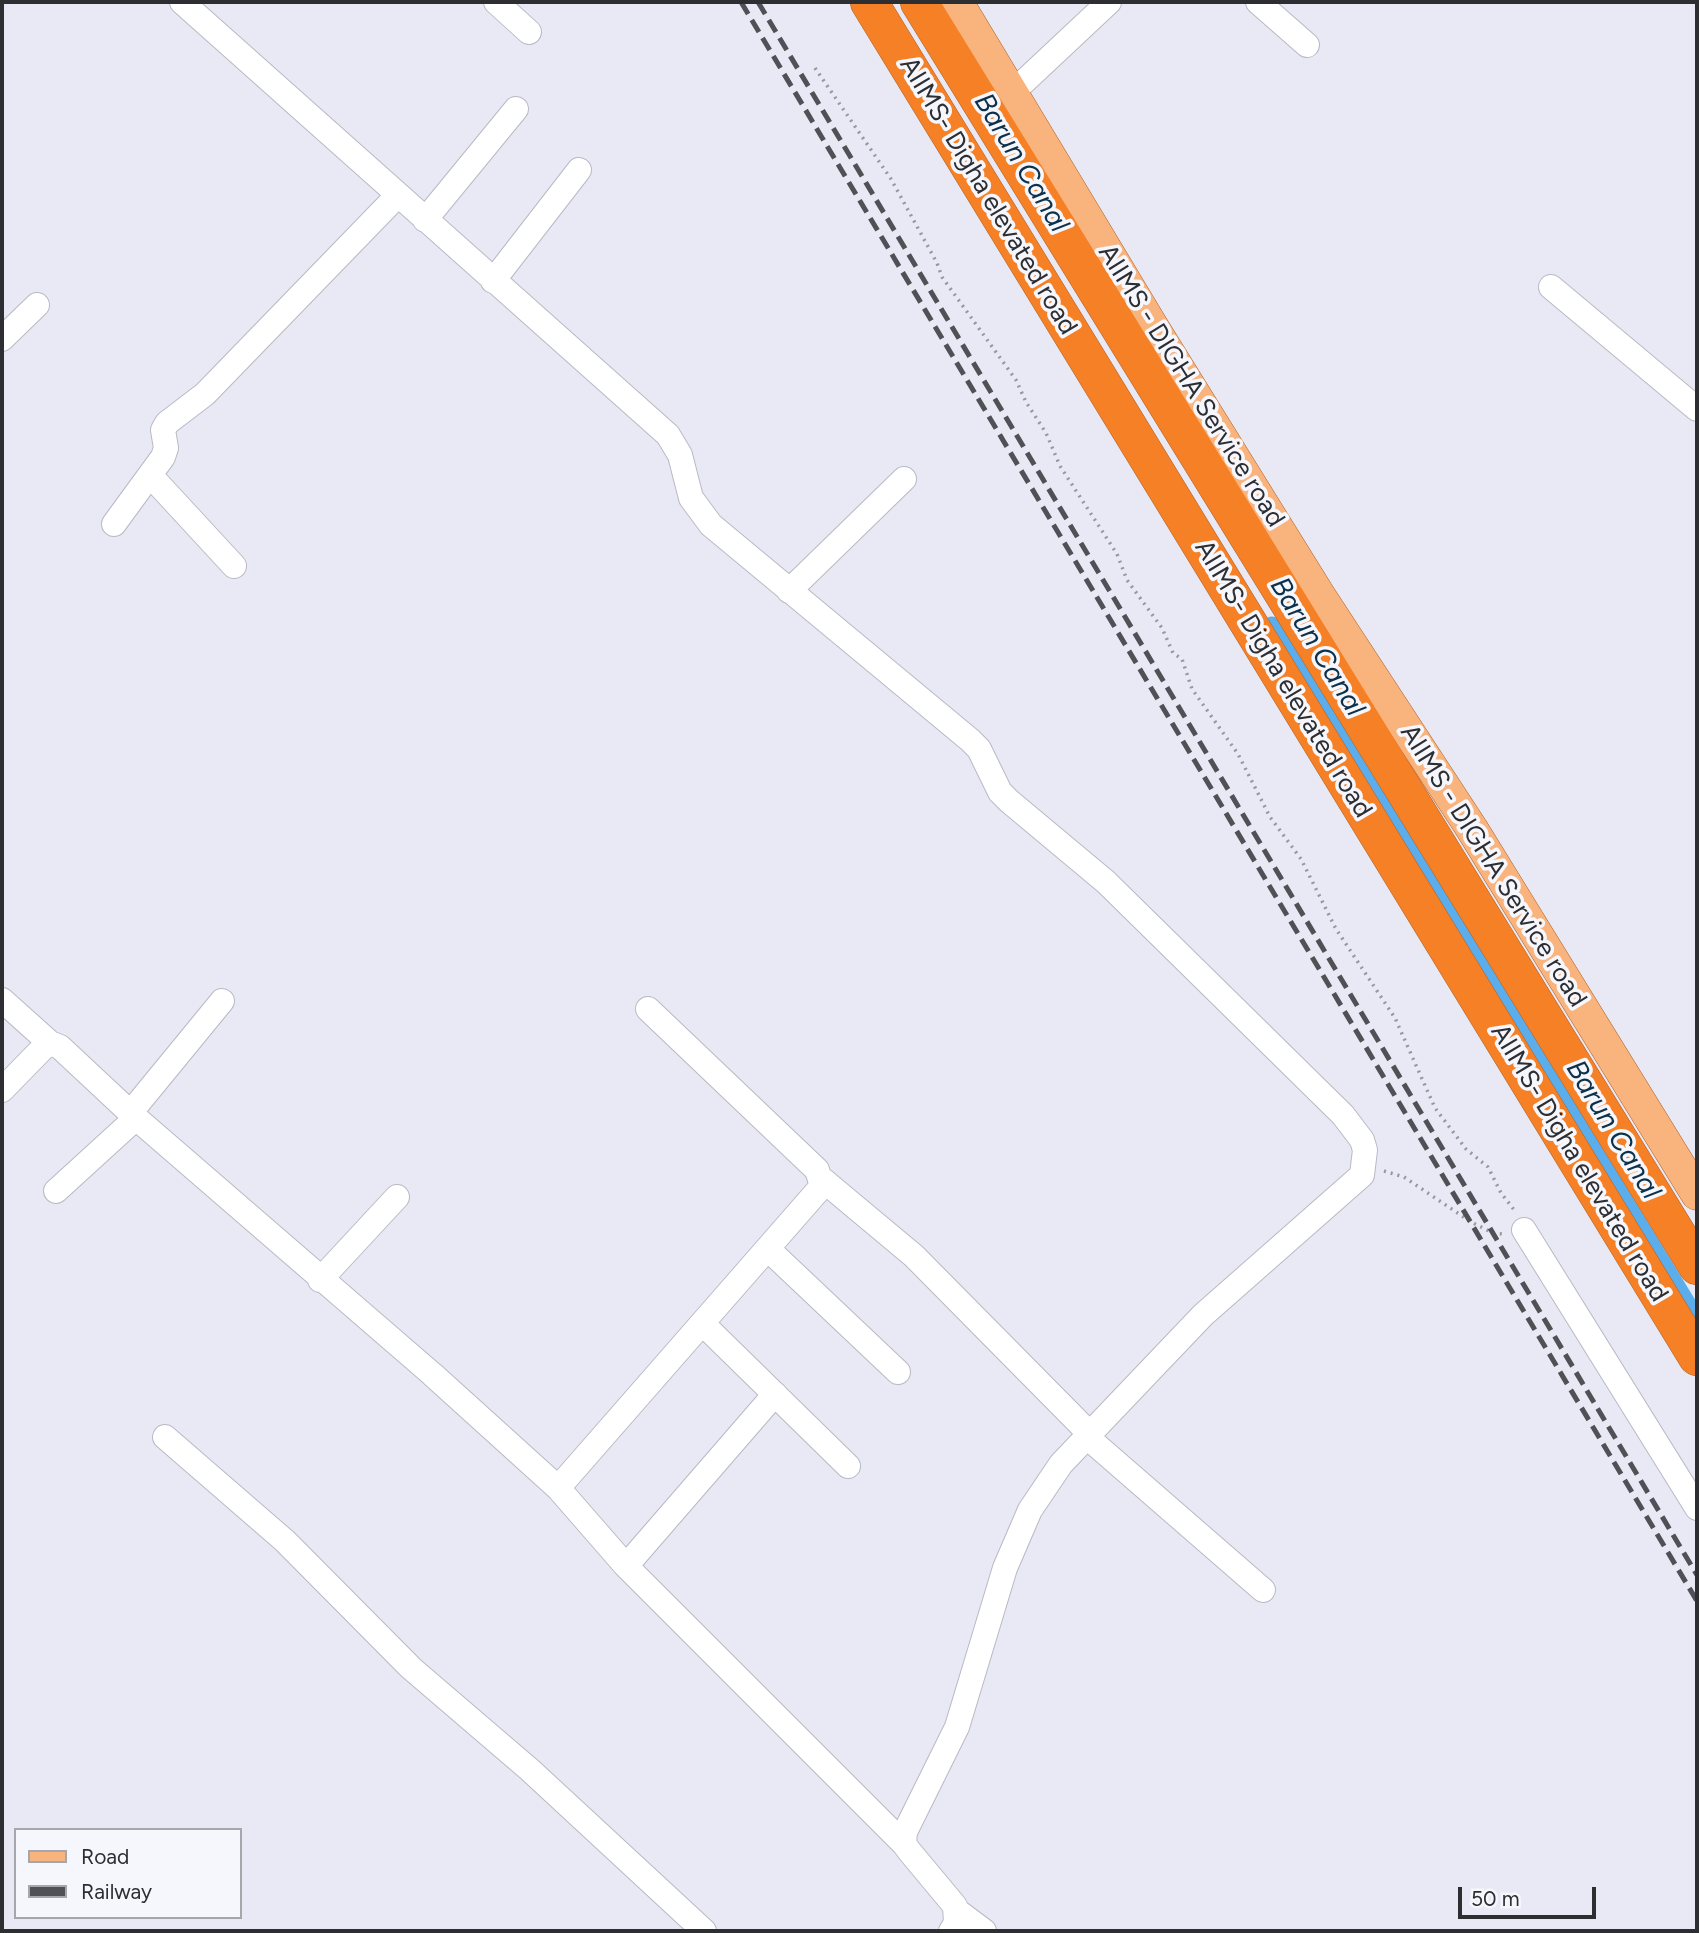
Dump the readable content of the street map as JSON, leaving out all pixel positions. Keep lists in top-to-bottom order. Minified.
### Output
{"streets":{"highway":["AIIMS- Digha elevated road"],"main road":["AIIMS - DIGHA Service road"]},"water":["Barun Canal"],"legend":["Road","Railway"],"scale_bar":"50 m"}
